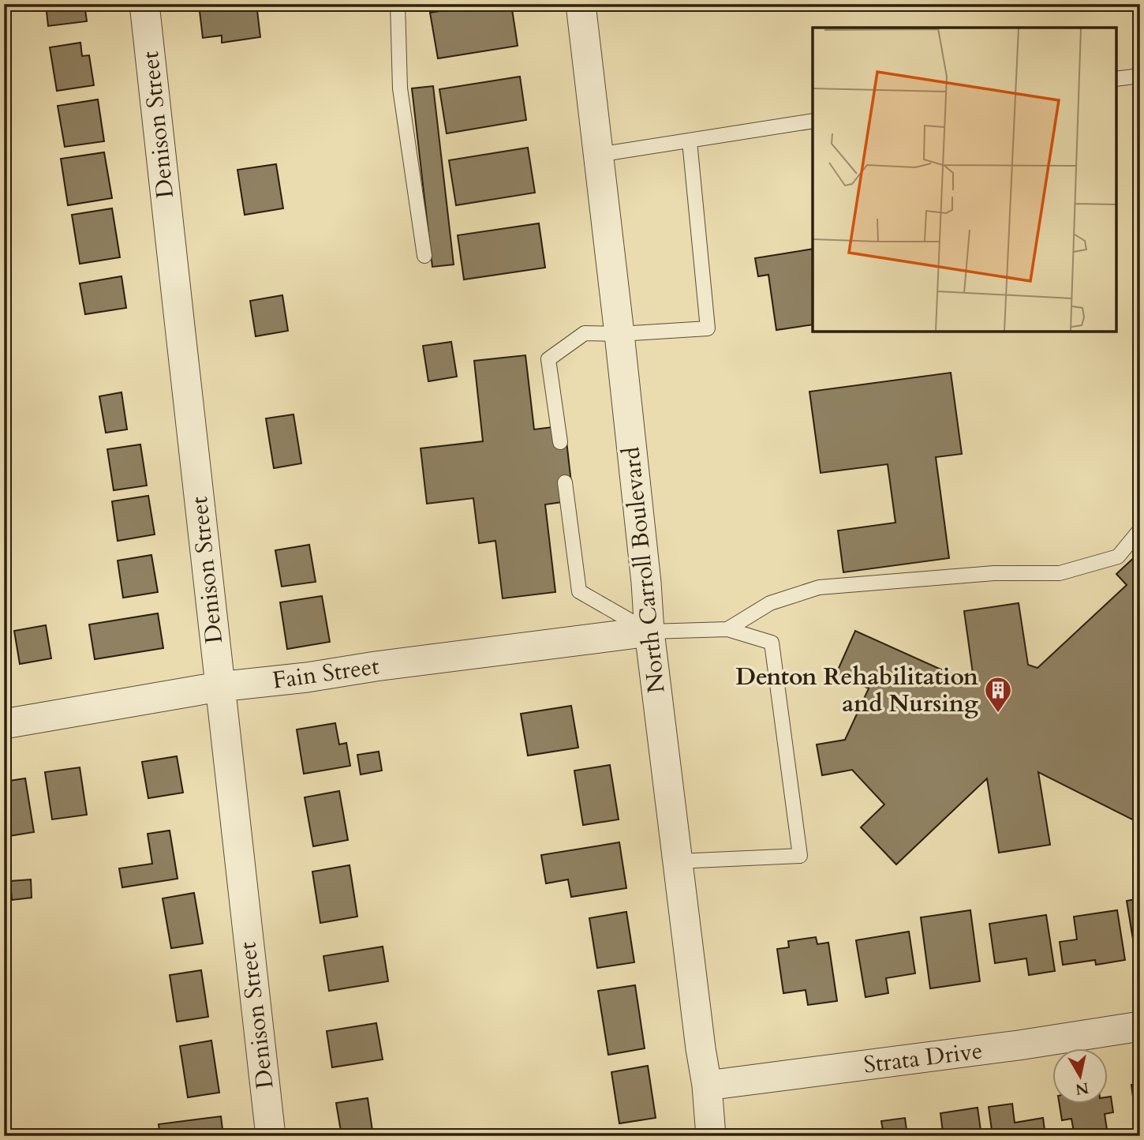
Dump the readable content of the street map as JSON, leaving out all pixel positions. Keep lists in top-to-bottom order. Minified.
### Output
{"streets":{"street":["Denison Street","North Carroll Boulevard","Fain Street","Strata Drive"]},"crossings":[["Denison Street","Fain Street"],["North Carroll Boulevard","Fain Street"],["North Carroll Boulevard","Strata Drive"]],"places":{"building":["Denton Rehabilitation and Nursing"]},"north":"bottom"}
